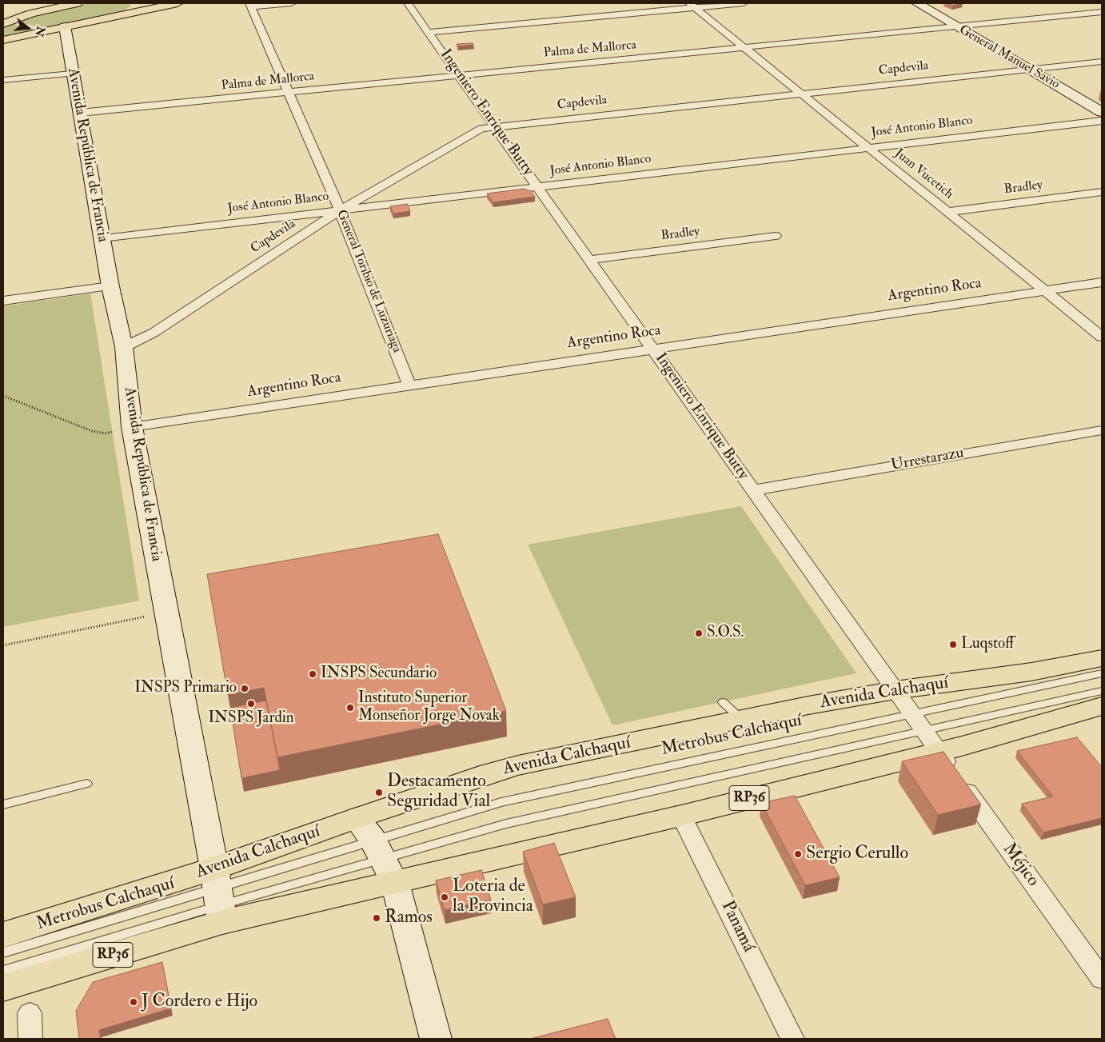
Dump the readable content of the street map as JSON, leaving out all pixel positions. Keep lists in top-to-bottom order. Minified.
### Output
{"streets":{"main road":["General Manuel Savio","Avenida República de Francia","Avenida Calchaquí","RP36"],"street":["Palma de Mallorca","Capdevila","Ingeniero Enrique Butty","José Antonio Blanco","Juan Vucetich","Bradley","General Toribio de Luzuriaga","Argentino Roca","Urrestarazu","Méjico","Panamá"],"lane":["Metrobus Calchaquí"]},"crossings":[["Palma de Mallorca","General Manuel Savio"],["Palma de Mallorca","Ingeniero Enrique Butty"],["Palma de Mallorca","Avenida República de Francia"],["Palma de Mallorca","Juan Vucetich"],["Palma de Mallorca","General Toribio de Luzuriaga"],["General Manuel Savio","Capdevila"],["Capdevila","Ingeniero Enrique Butty"],["Capdevila","José Antonio Blanco"],["Capdevila","Avenida República de Francia"],["Capdevila","Juan Vucetich"],["Capdevila","General Toribio de Luzuriaga"],["Ingeniero Enrique Butty","José Antonio Blanco"],["Ingeniero Enrique Butty","Bradley"],["Ingeniero Enrique Butty","Argentino Roca"],["Ingeniero Enrique Butty","Urrestarazu"],["Ingeniero Enrique Butty","Avenida Calchaquí"],["Ingeniero Enrique Butty","Metrobus Calchaquí"],["Ingeniero Enrique Butty","Méjico"],["José Antonio Blanco","Avenida República de Francia"],["José Antonio Blanco","Juan Vucetich"],["José Antonio Blanco","General Toribio de Luzuriaga"],["Avenida República de Francia","Argentino Roca"],["Avenida República de Francia","Avenida Calchaquí"],["Avenida República de Francia","Metrobus Calchaquí"],["Juan Vucetich","Bradley"],["Juan Vucetich","Argentino Roca"],["General Toribio de Luzuriaga","Argentino Roca"],["Avenida Calchaquí","Metrobus Calchaquí"],["Avenida Calchaquí","Méjico"],["Avenida Calchaquí","Panamá"],["Metrobus Calchaquí","Méjico"]],"places":["S.O.S.","Luqstoff","INSPS Secundario","INSPS Primario","INSPS Jardin","Instituto Superior Monseñor Jorge Novak","Destacamento Seguridad Vial","Sergio Cerullo","Loteria de la Provincia","Ramos","J Cordero e Hijo"],"north":"right"}
